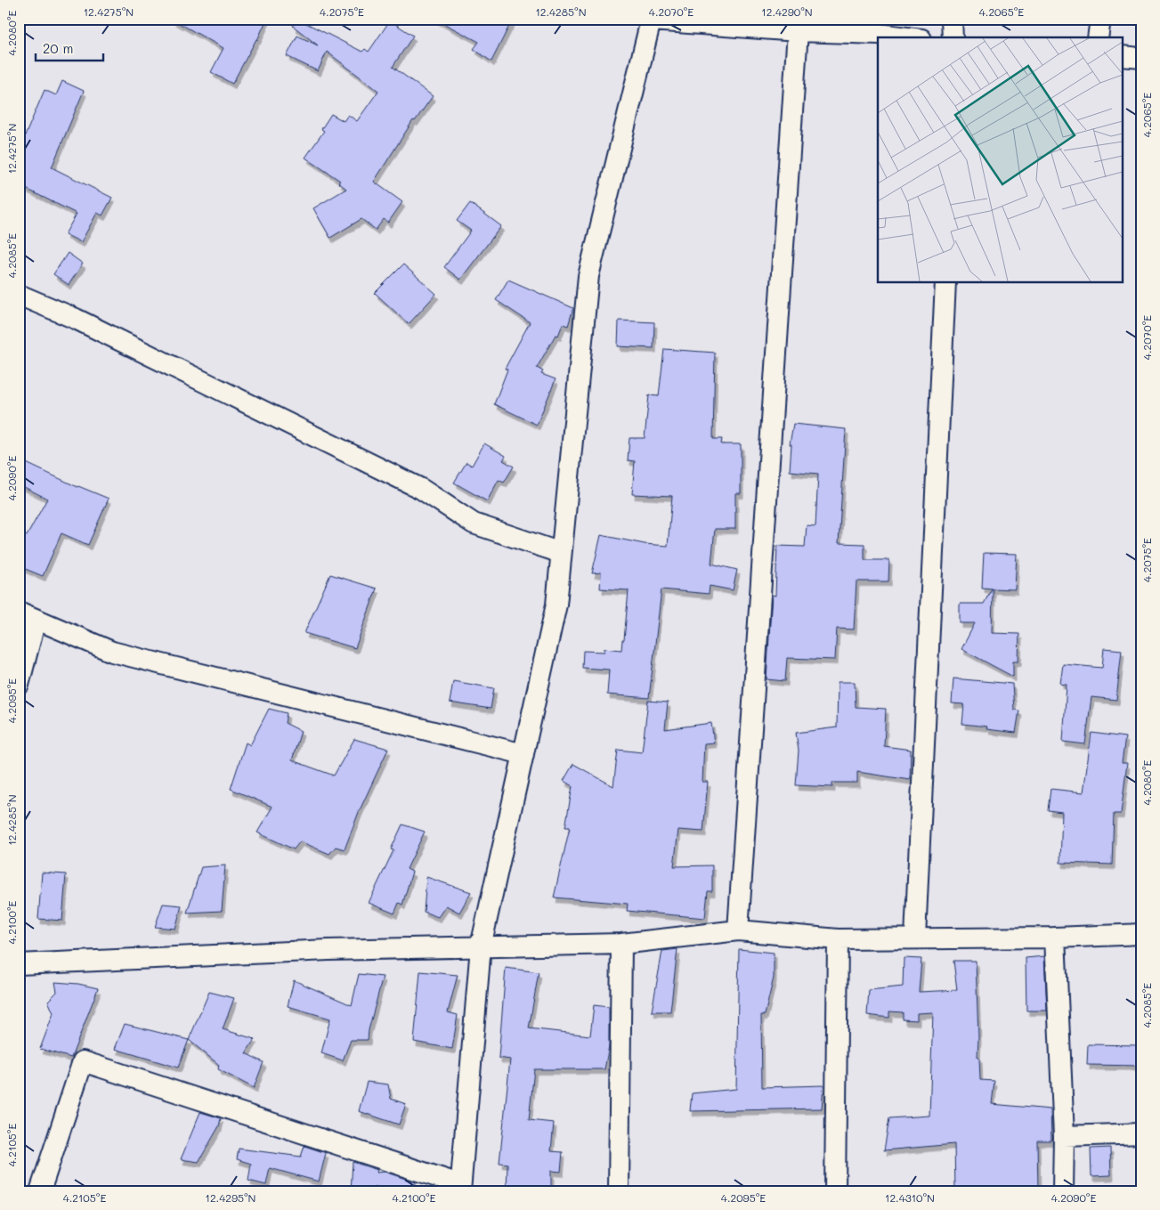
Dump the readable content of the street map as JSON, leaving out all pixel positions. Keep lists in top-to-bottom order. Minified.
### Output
{"scale_bar":"20 m","coordinates":["12.4275°N","4.2075°E","12.4285°N","4.2070°E","12.4290°N","4.2065°E","4.2080°E","4.2085°E","4.2090°E","4.2095°E","4.2100°E","4.2105°E","12.4295°N","12.4310°N"]}
